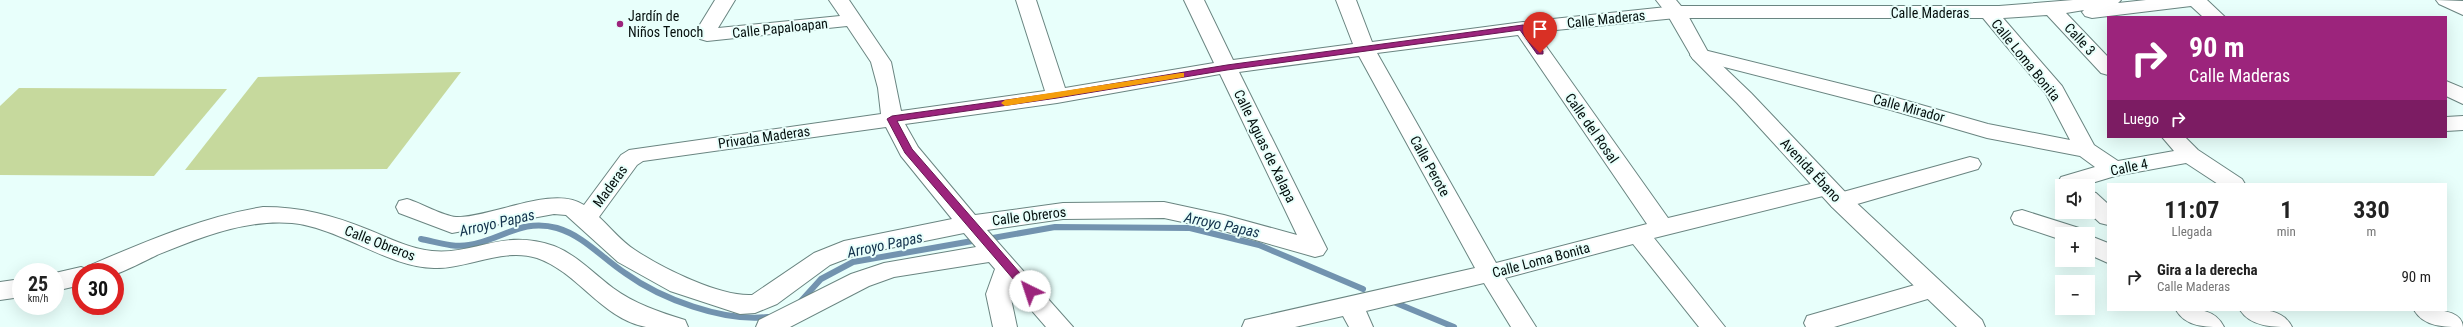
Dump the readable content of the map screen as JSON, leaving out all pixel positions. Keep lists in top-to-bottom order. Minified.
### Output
{"streets":{"street":["Calle Maderas","Calle Papaloapan","Calle 3","Calle Loma Bonita","Calle Mirador","Calle del Rosal","Privada Maderas","Calle Aguas de Xalapa","Calle Perote","Calle 4","Avenida Ébano","Maderas","Calle Obreros"]},"crossings":[["Calle Maderas","Calle 3"],["Calle Maderas","Calle Loma Bonita"],["Calle Maderas","Calle del Rosal"],["Calle Maderas","Privada Maderas"],["Calle Maderas","Calle Aguas de Xalapa"],["Calle Maderas","Calle Perote"],["Calle Maderas","Avenida Ébano"],["Calle Loma Bonita","Calle Mirador"],["Calle Loma Bonita","Calle del Rosal"],["Calle Loma Bonita","Calle Perote"],["Calle Loma Bonita","Avenida Ébano"],["Calle Mirador","Calle 4"],["Calle Mirador","Avenida Ébano"],["Privada Maderas","Maderas"],["Calle Aguas de Xalapa","Calle Obreros"],["Maderas","Calle Obreros"]],"water":["Arroyo Papas"],"places":["Jardín de Niños Tenoch"],"page":{"turn":["90 m","Calle Maderas"],"then":"Luego","map_buttons":["+","−"],"eta":["11:07","Llegada","1","min","330","m"],"list":[{"name":"Gira a la derecha","note":"Calle Maderas","value":"90 m"}],"speed":"25 km/h","limit":"30"}}
